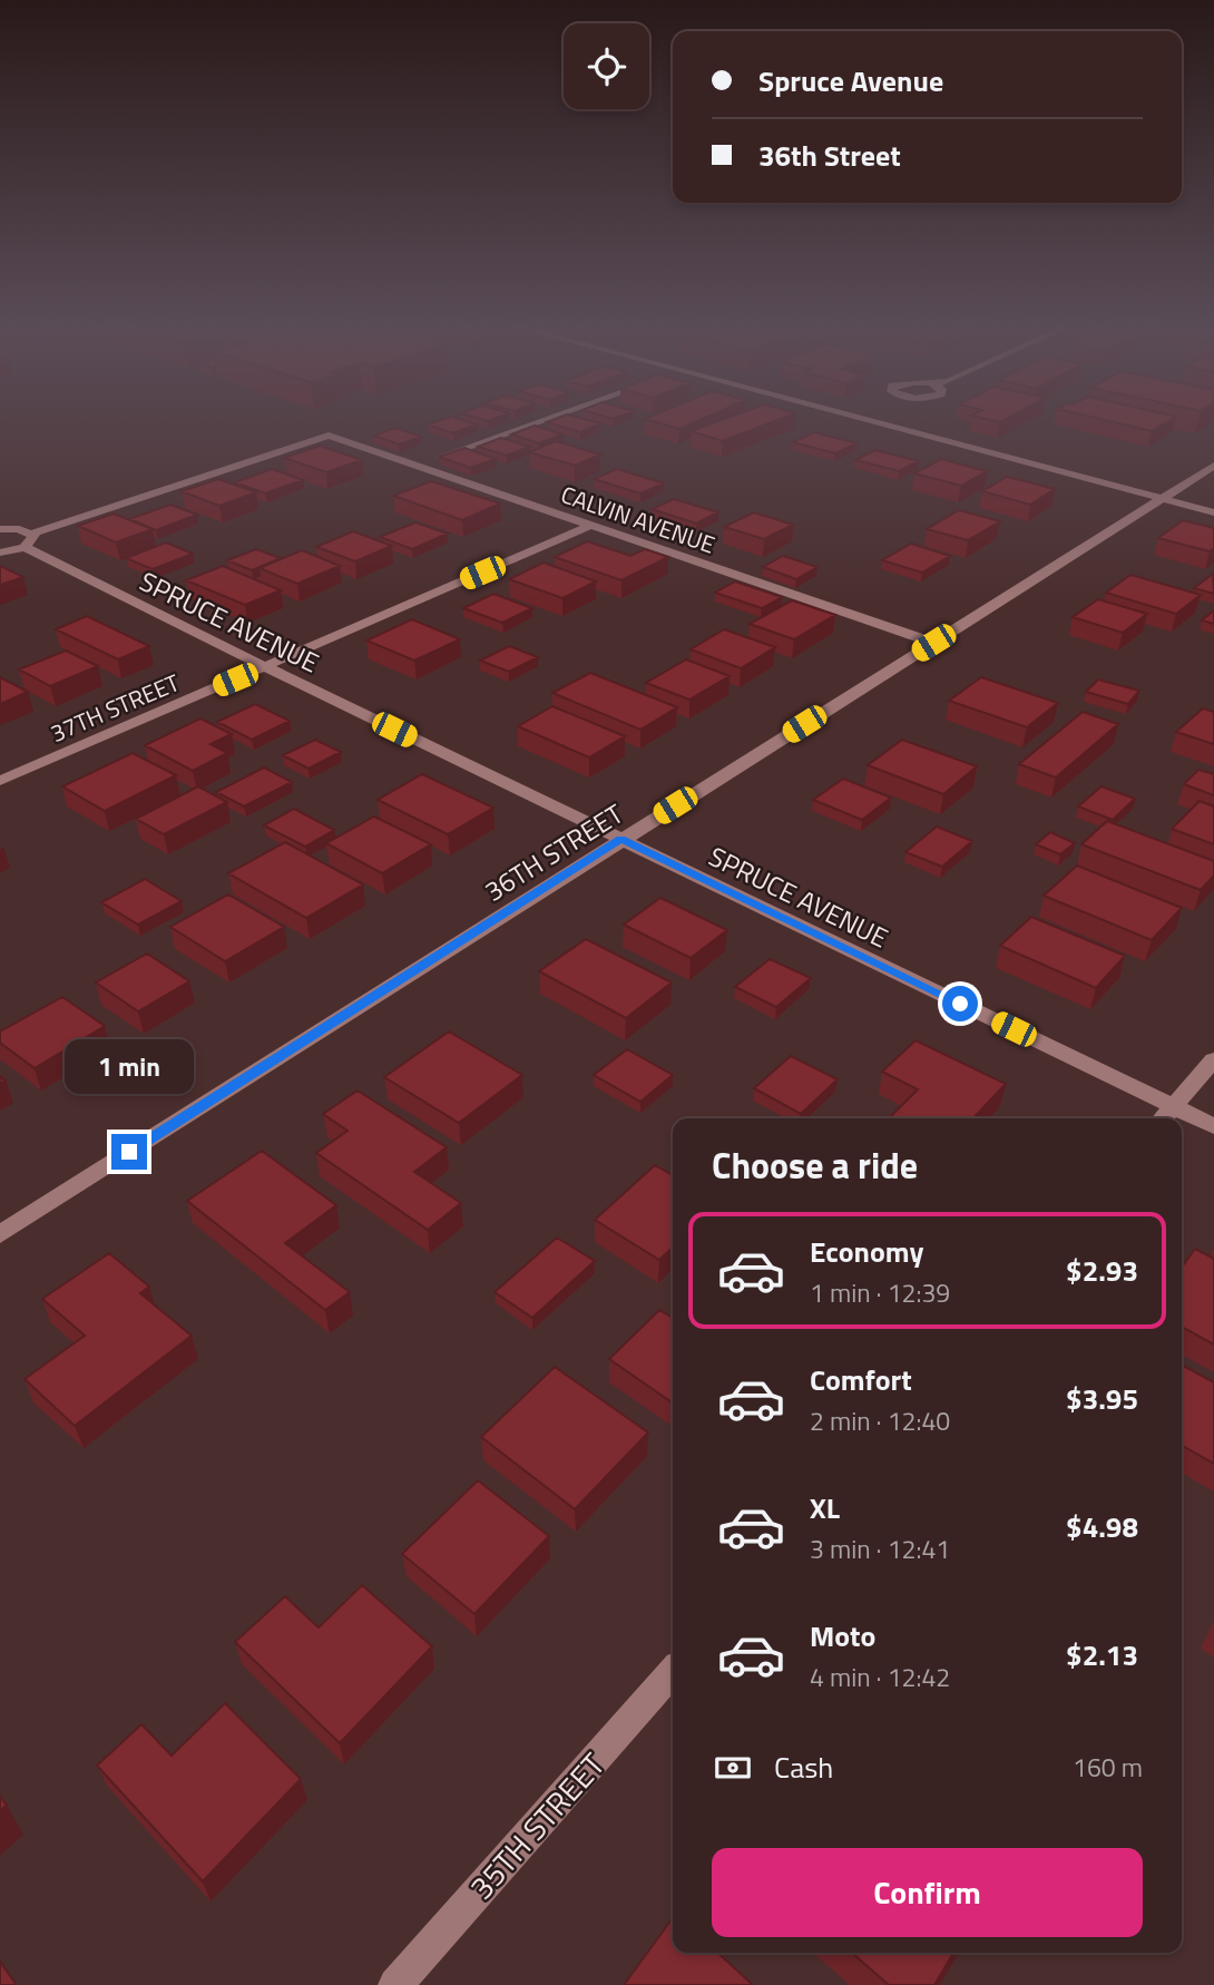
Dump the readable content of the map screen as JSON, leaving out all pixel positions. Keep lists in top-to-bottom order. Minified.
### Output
{"streets":{"street":["CALVIN AVENUE","SPRUCE AVENUE","37TH STREET","36TH STREET","35TH STREET"]},"crossings":[["CALVIN AVENUE","SPRUCE AVENUE"],["CALVIN AVENUE","37TH STREET"],["CALVIN AVENUE","36TH STREET"],["SPRUCE AVENUE","37TH STREET"],["SPRUCE AVENUE","36TH STREET"]],"page":{"banner":["Spruce Avenue","36th Street"],"bubble":"1 min","heading":"Choose a ride","list":[{"name":"Economy","note":"1 min · 12:39","value":"$2.93"},{"name":"Comfort","note":"2 min · 12:40","value":"$3.95"},{"name":"XL","note":"3 min · 12:41","value":"$4.98"},{"name":"Moto","note":"4 min · 12:42","value":"$2.13"}],"pay":["Cash","160 m"],"buttons":"Confirm"}}
